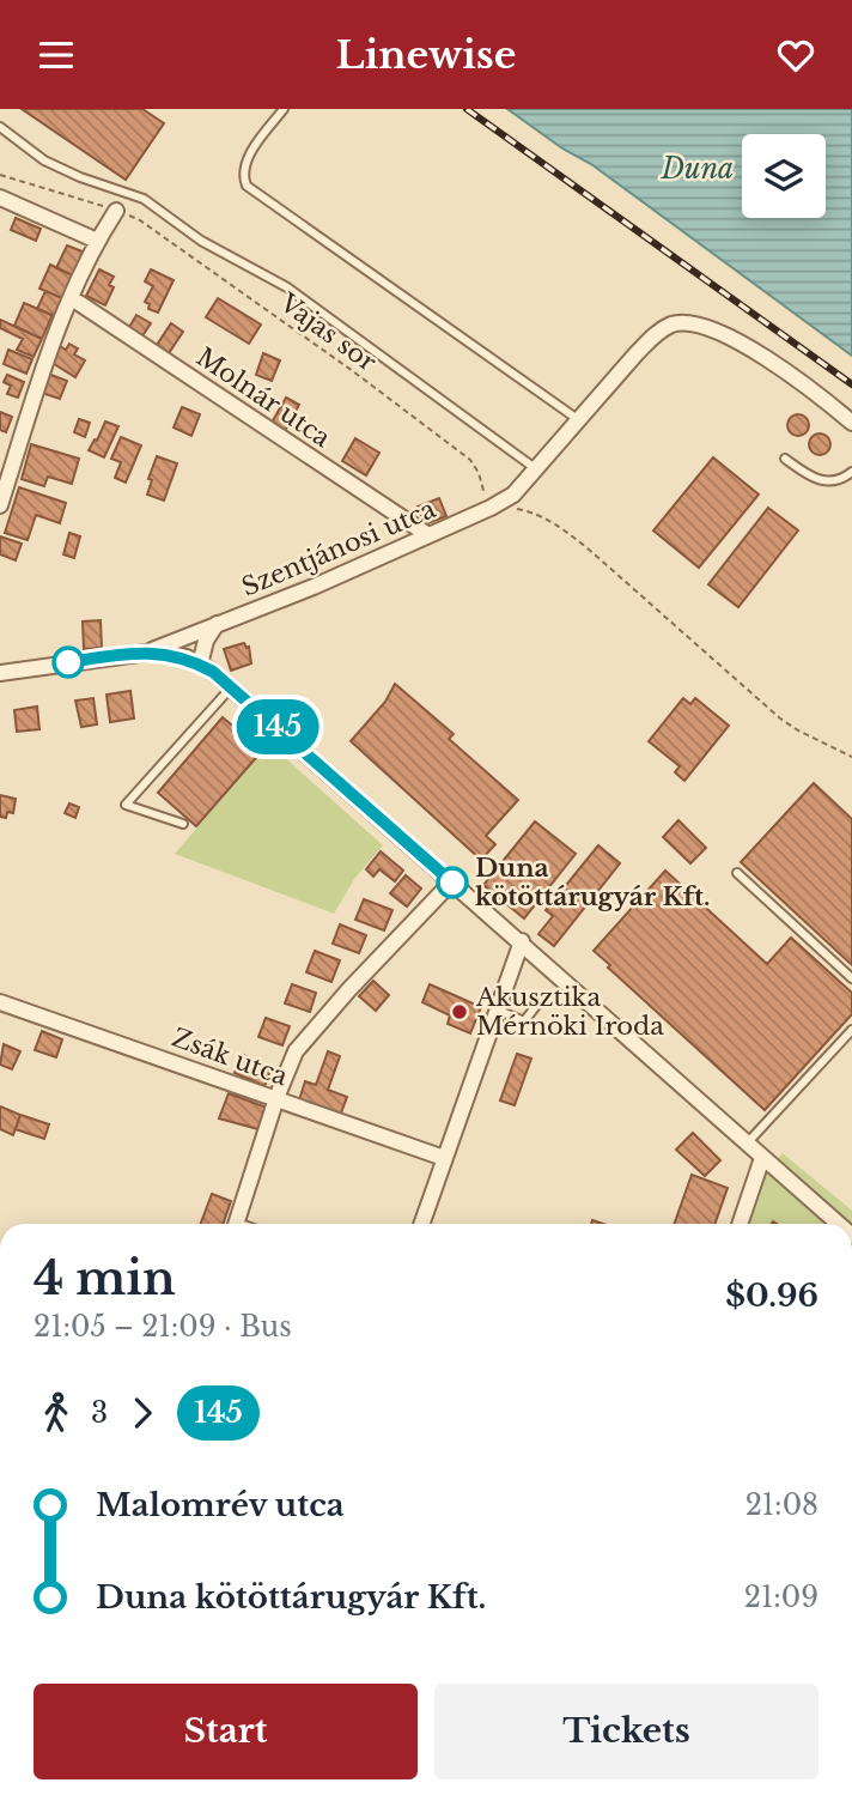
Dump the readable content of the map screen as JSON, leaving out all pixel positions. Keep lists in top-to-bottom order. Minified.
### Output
{"streets":{"street":["Molnár utca","Szentjánosi utca","Zsák utca"],"path":["Vajas sor"]},"crossings":[["Vajas sor","Szentjánosi utca"],["Molnár utca","Szentjánosi utca"]],"water":["Duna"],"places":["Duna kötöttárugyár Kft.","Akusztika Mérnöki Iroda"],"lines":["bus line 145"],"page":{"header":"Linewise","on_map":"145","heading":["4 min","21:05 – 21:09 · Bus","$0.96"],"legs":["3","145"],"list":[{"name":"Malomrév utca","value":"21:08"},{"name":"Duna kötöttárugyár Kft.","value":"21:09"}],"buttons":["Start","Tickets"]}}
